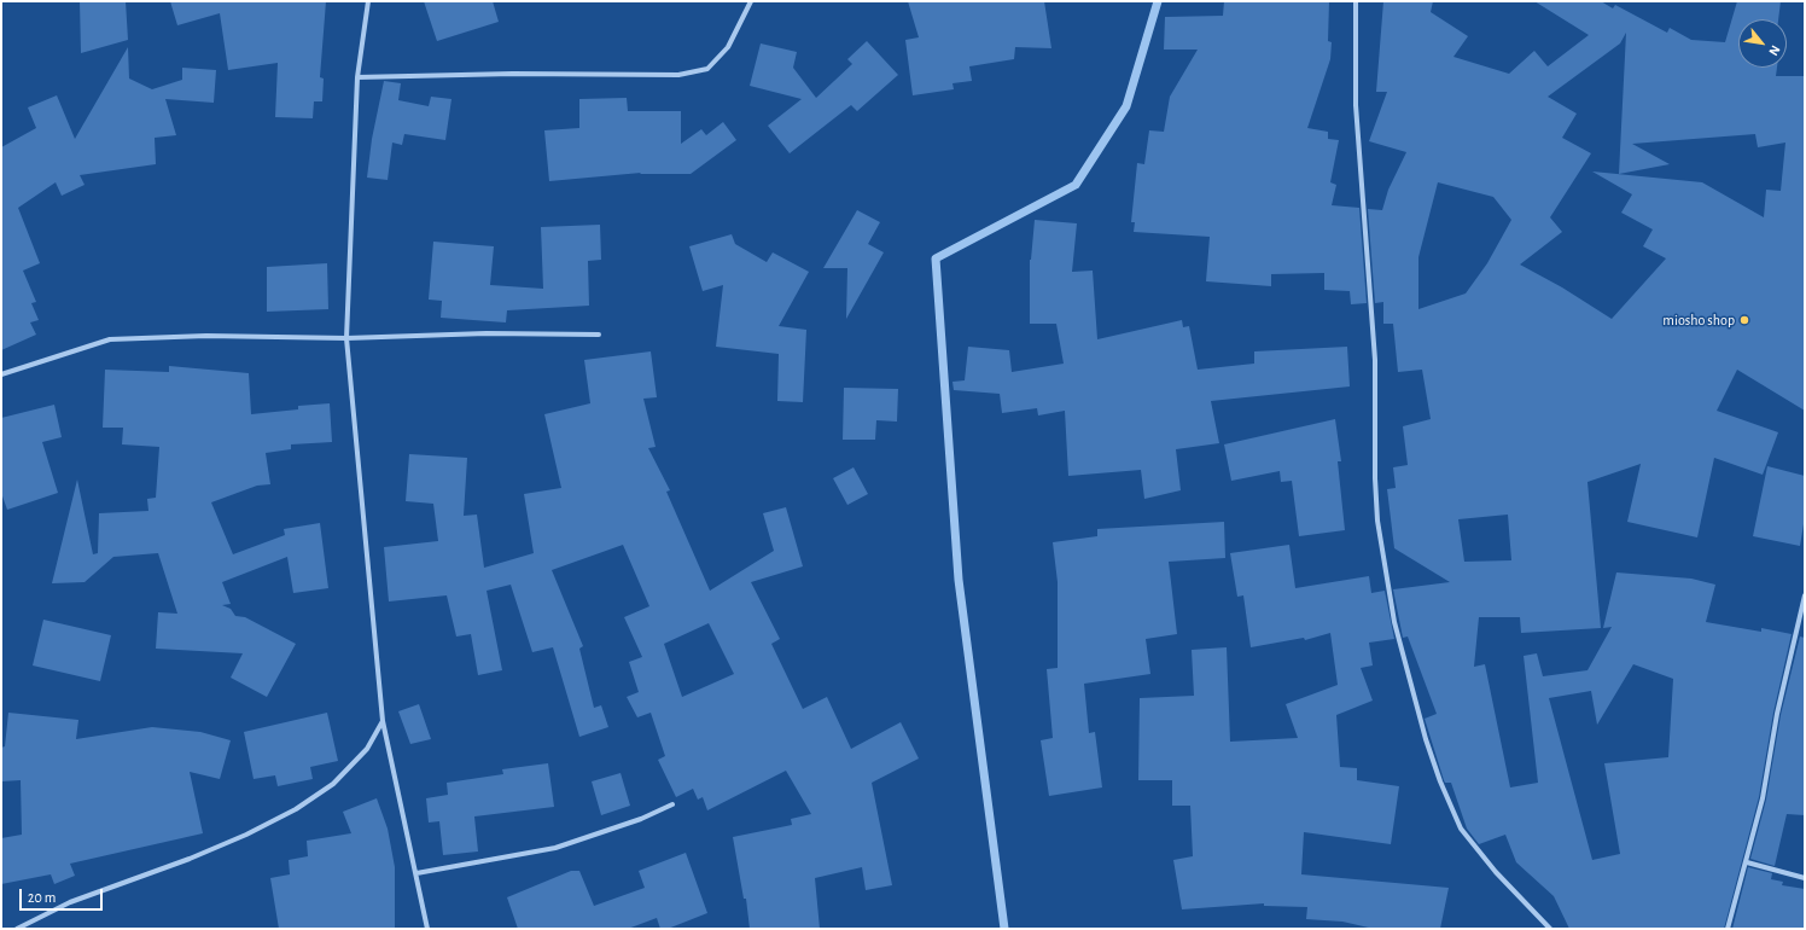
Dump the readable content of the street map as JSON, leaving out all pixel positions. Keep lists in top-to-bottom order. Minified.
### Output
{"places":["miosho shop"],"scale_bar":"20 m","north":"bottom right"}
